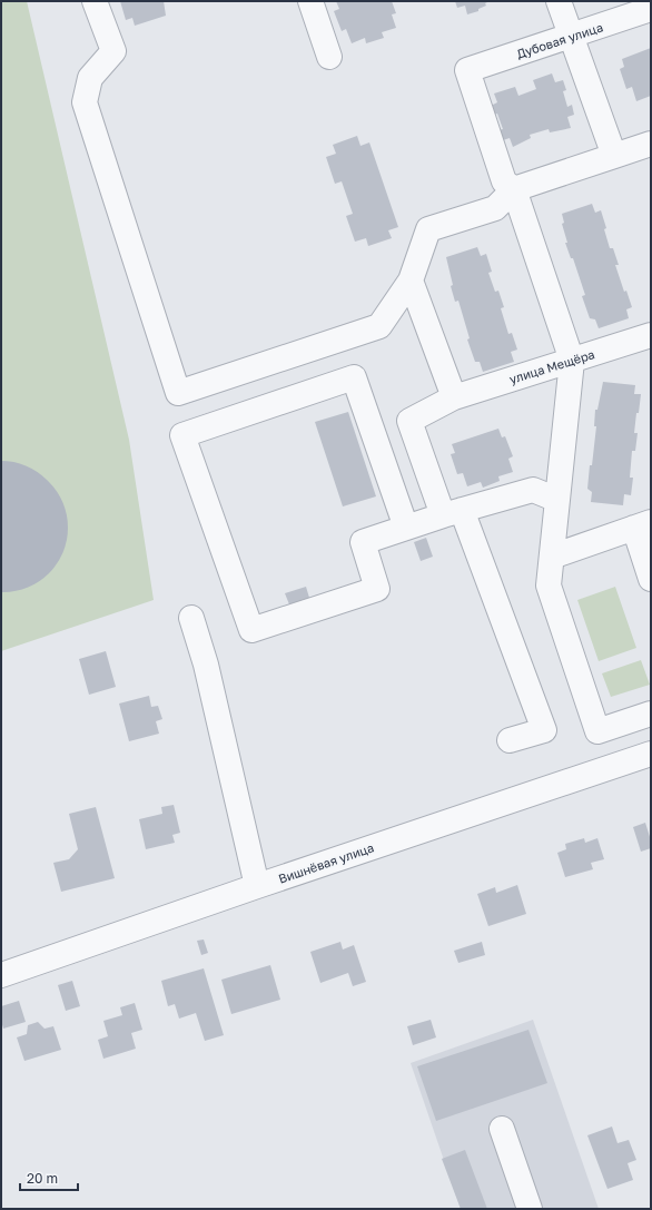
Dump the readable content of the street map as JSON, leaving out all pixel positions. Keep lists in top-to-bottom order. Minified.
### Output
{"streets":{"street":["Дубовая улица","улица Мещёра","Вишнёвая улица"]},"scale_bar":"20 m"}
